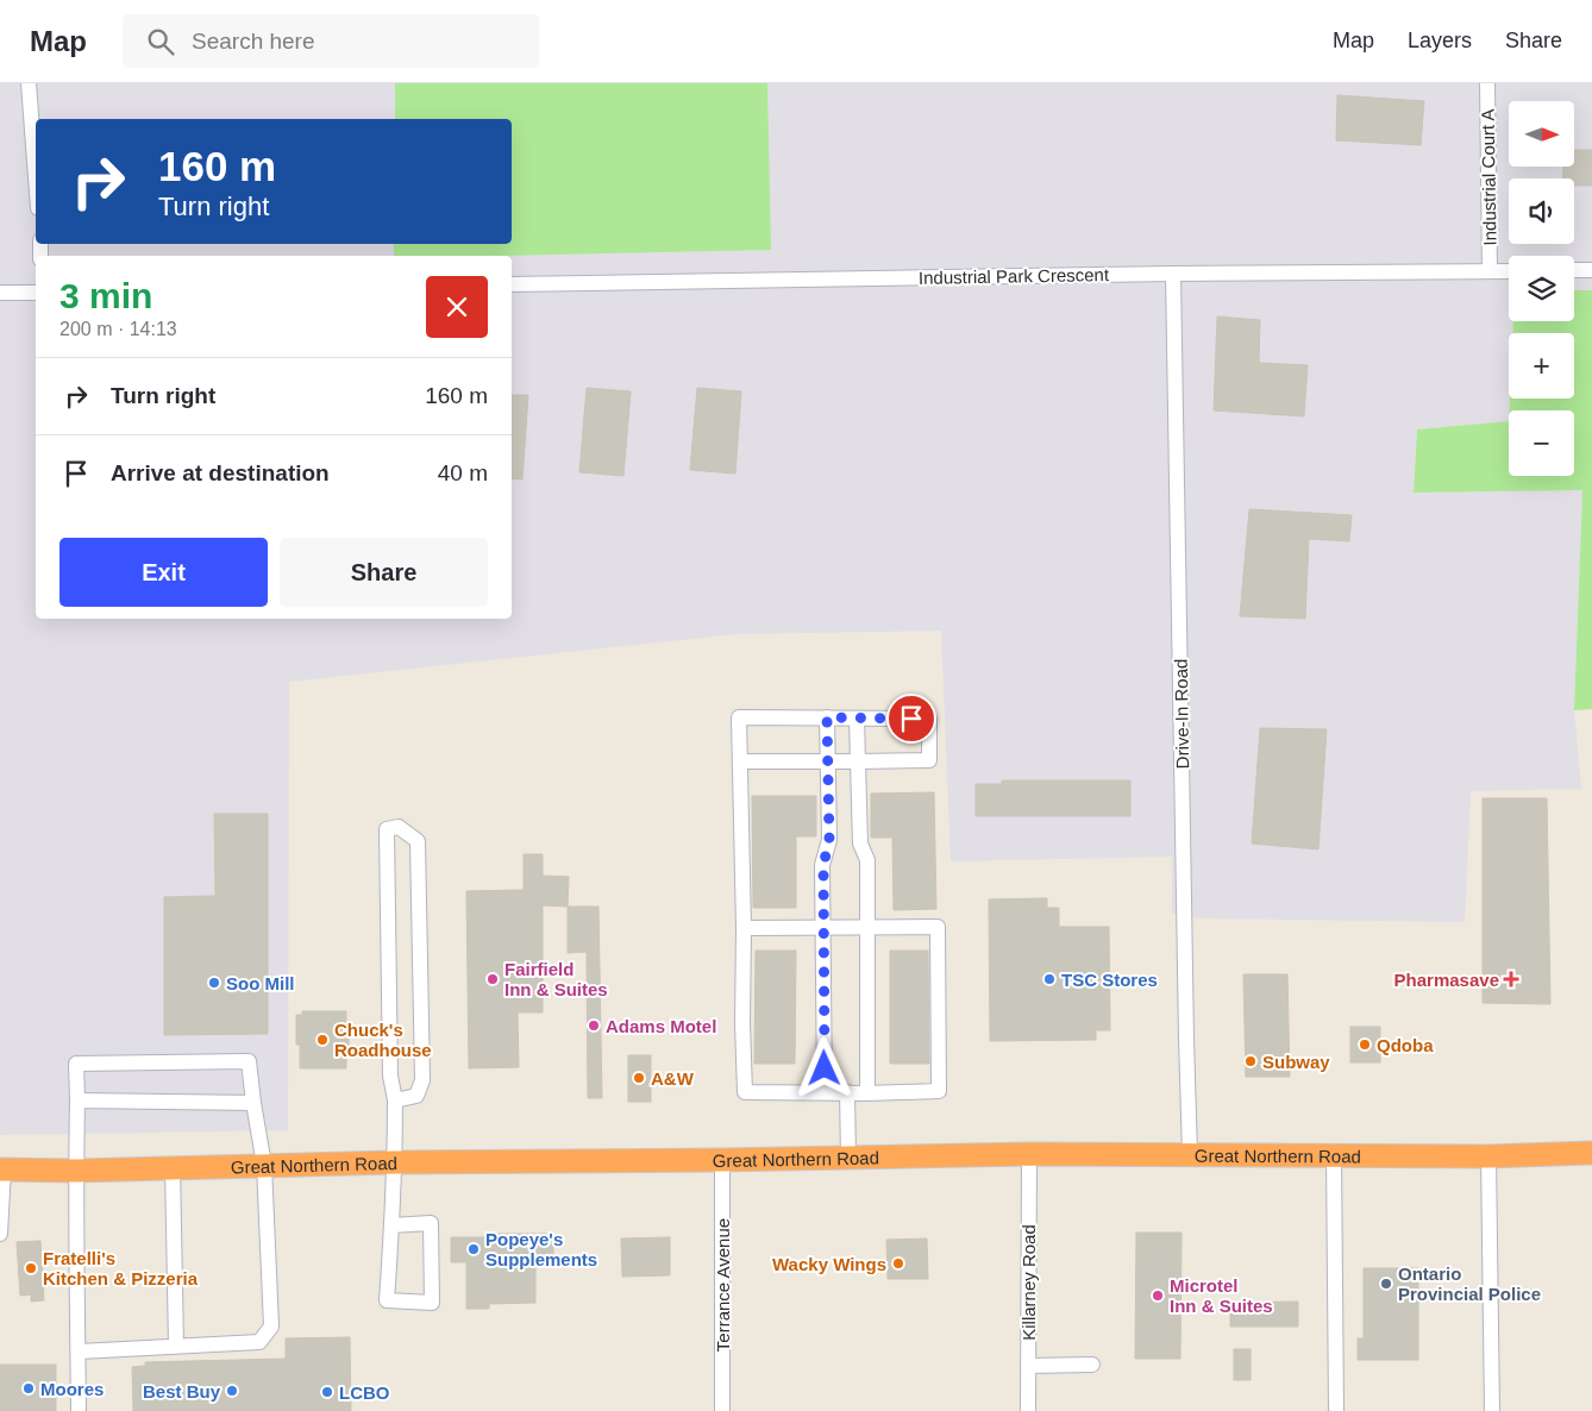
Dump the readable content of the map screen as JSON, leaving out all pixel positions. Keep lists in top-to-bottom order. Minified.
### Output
{"streets":{"highway":["Great Northern Road"],"street":["Industrial Court A","Industrial Park Crescent","Drive-In Road","Killarney Road","Terrance Avenue"]},"crossings":[["Industrial Court A","Industrial Park Crescent"],["Industrial Park Crescent","Drive-In Road"],["Drive-In Road","Great Northern Road"],["Great Northern Road","Killarney Road"],["Great Northern Road","Terrance Avenue"]],"places":{"other":["Fairfield Inn & Suites","TSC Stores","Soo Mill","Adams Motel","Chuck's Roadhouse","Qdoba","Subway","A&W","Popeye's Supplements","Wacky Wings","Fratelli's Kitchen & Pizzeria","Ontario Provincial Police","Microtel Inn & Suites","Moores","Best Buy","LCBO"],"health":["Pharmasave"]},"north":"right","page":{"header":"Map","search":"Search here","nav":["Map","Layers","Share"],"map_buttons":["+","−"],"turn":["160 m","Turn right"],"heading":["3 min","200 m · 14:13"],"list":[{"name":"Turn right","value":"160 m"},{"name":"Arrive at destination","value":"40 m"}],"buttons":["Exit","Share"]}}
